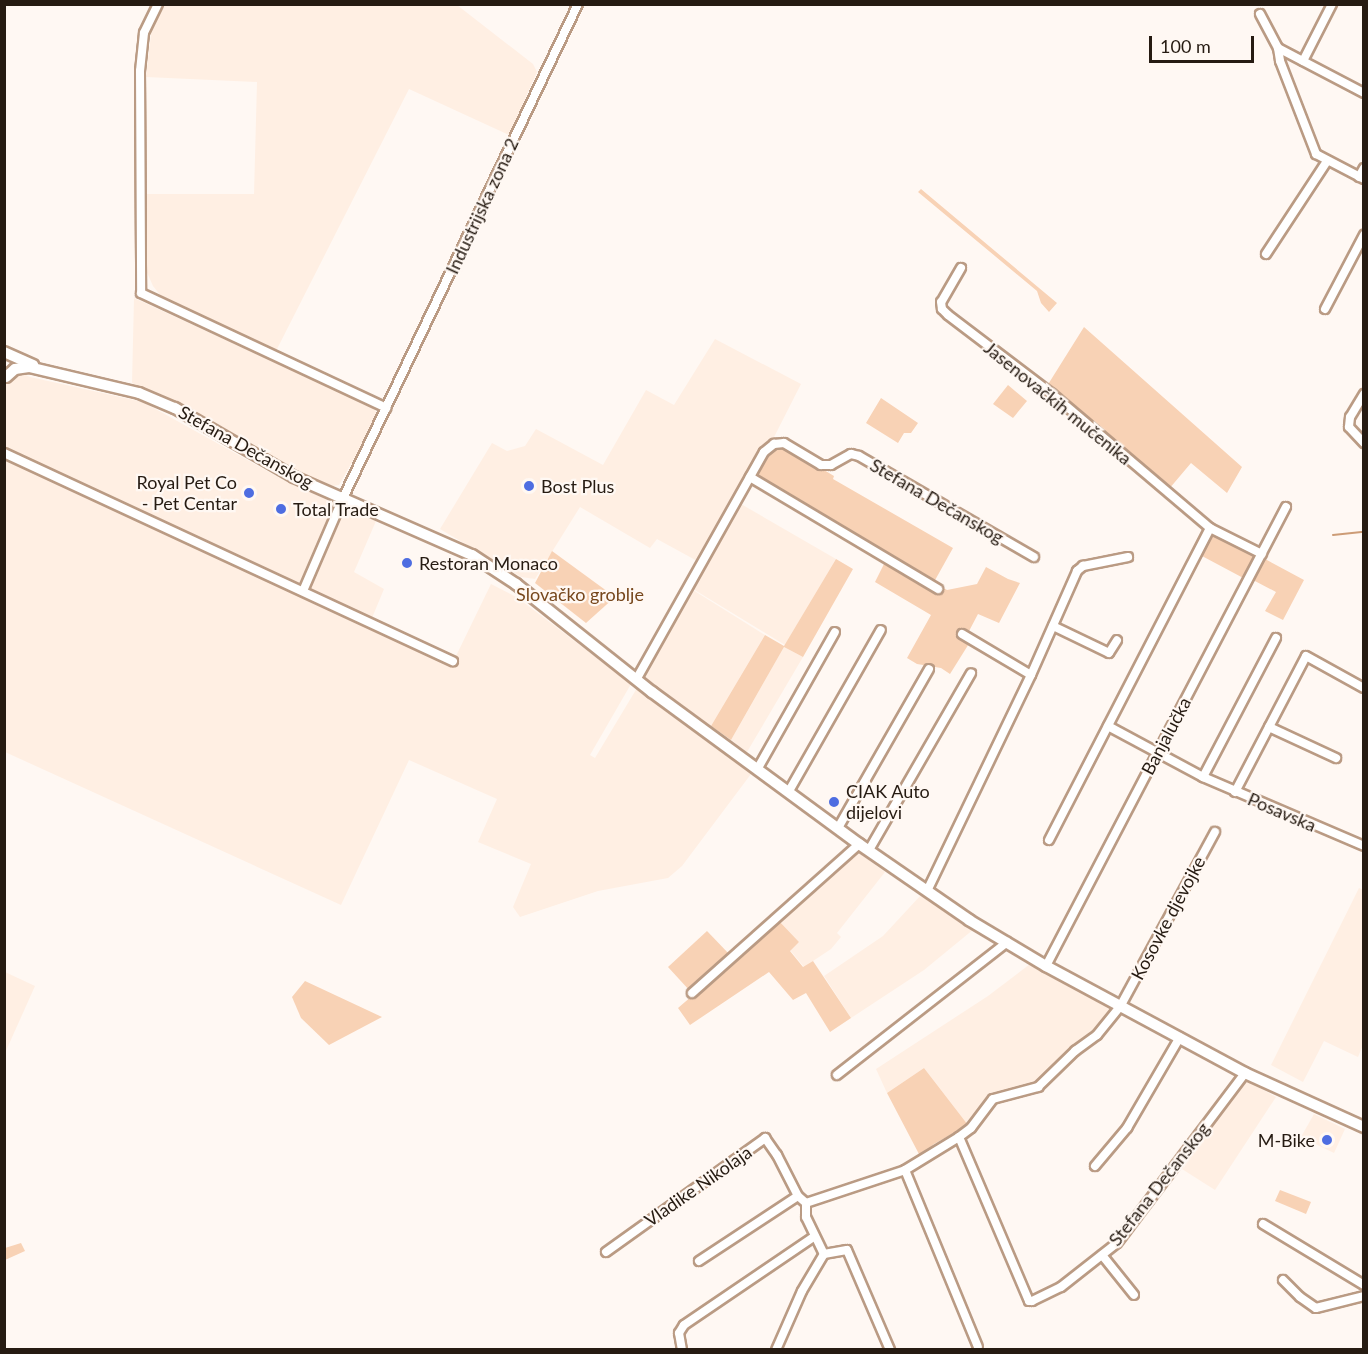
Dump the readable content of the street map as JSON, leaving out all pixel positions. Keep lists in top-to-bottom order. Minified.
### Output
{"streets":{"main road":["Stefana Dečanskog"],"street":["Industrijska zona 2","Jasenovačkih mučenika","Banjalučka","Posavska","Kosovke djevojke","Vladike Nikolaja"]},"crossings":[["Industrijska zona 2","Stefana Dečanskog"],["Jasenovačkih mučenika","Banjalučka"],["Stefana Dečanskog","Banjalučka"],["Stefana Dečanskog","Kosovke djevojke"]],"parks":["Slovačko groblje"],"places":["Bost Plus","Royal Pet Co - Pet Centar","Total Trade","Restoran Monaco","CIAK Auto dijelovi","M-Bike"],"scale_bar":"100 m"}
